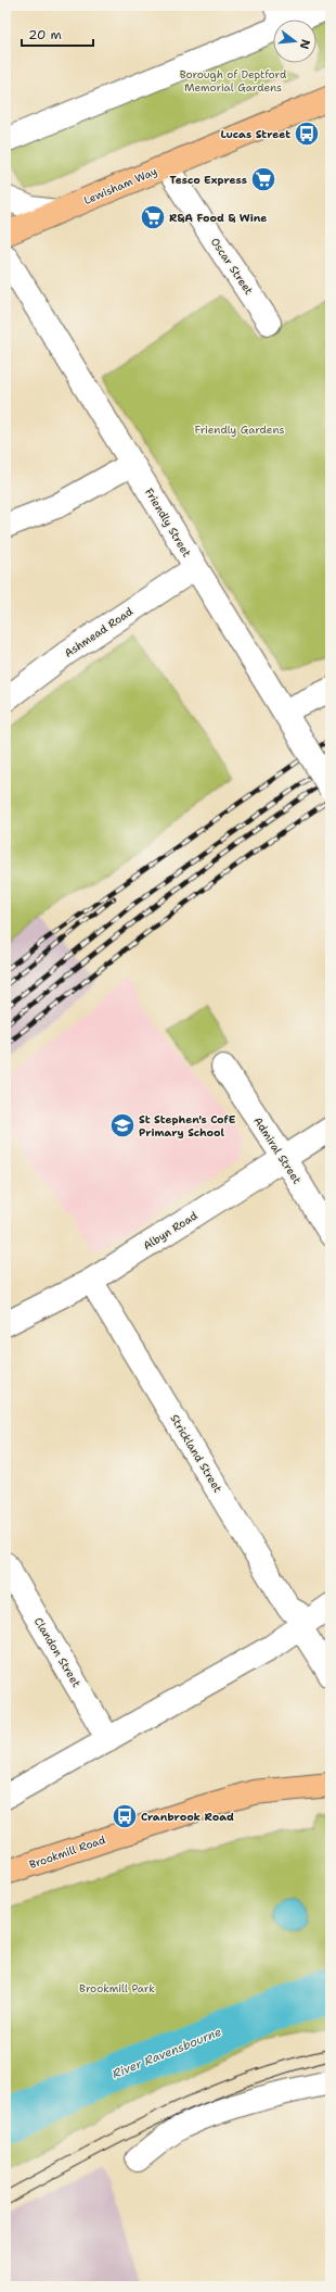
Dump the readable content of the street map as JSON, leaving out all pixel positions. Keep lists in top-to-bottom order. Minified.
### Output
{"streets":{"main road":["Lewisham Way","Brookmill Road"],"street":["Oscar Street","Friendly Street","Ashmead Road","Admiral Street","Albyn Road","Strickland Street","Clandon Street"]},"crossings":[["Lewisham Way","Oscar Street"],["Friendly Street","Ashmead Road"],["Admiral Street","Albyn Road"],["Albyn Road","Strickland Street"]],"water":["River Ravensbourne"],"parks":["Borough of Deptford Memorial Gardens","Friendly Gardens","Brookmill Park"],"places":{"bus stop":["Lucas Street","Cranbrook Road"],"supermarket":["Tesco Express","R&A Food & Wine"],"school or university":["St Stephen's CofE Primary School"]},"scale_bar":"20 m","north":"right"}
